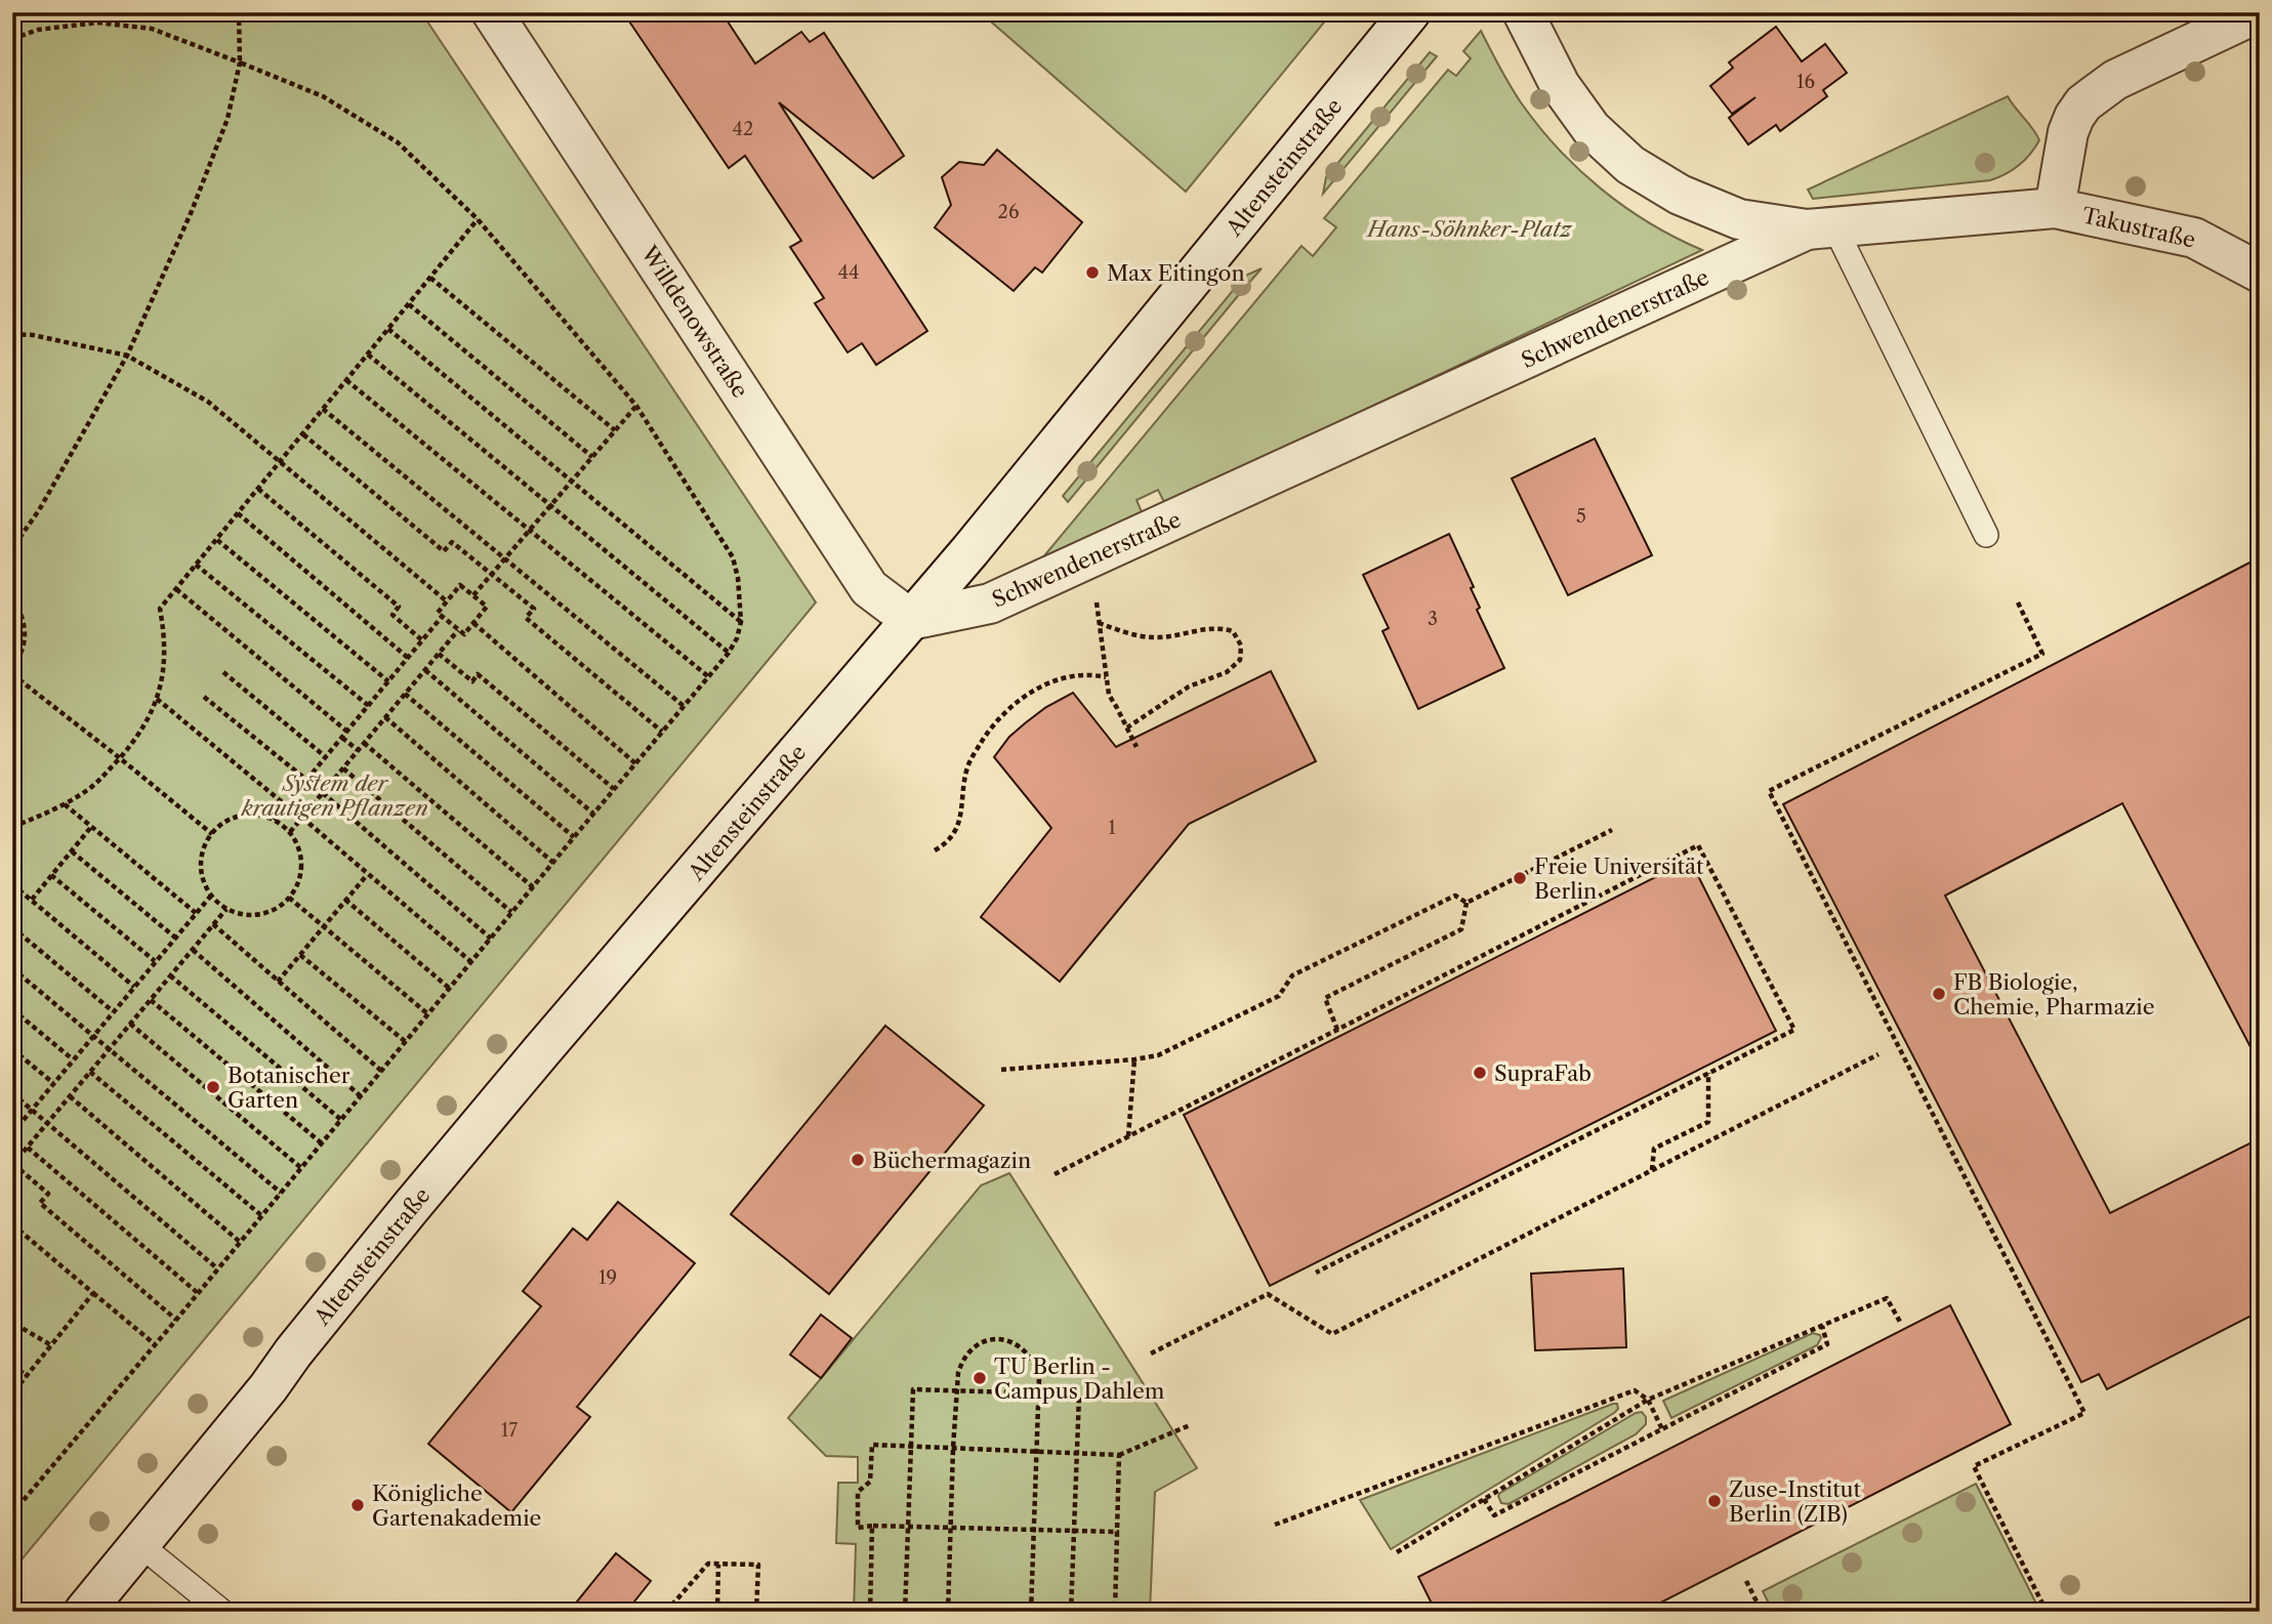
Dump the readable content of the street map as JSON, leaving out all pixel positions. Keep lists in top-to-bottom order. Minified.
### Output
{"streets":{"street":["Altensteinstraße","Takustraße","Schwendenerstraße","Willdenowstraße"]},"crossings":[["Altensteinstraße","Schwendenerstraße"],["Altensteinstraße","Willdenowstraße"],["Takustraße","Schwendenerstraße"],["Schwendenerstraße","Willdenowstraße"]],"parks":["Hans-Söhnker-Platz","System der krautigen Pflanzen"],"places":["Max Eitingon","Freie Universität Berlin","FB Biologie, Chemie, Pharmazie","SupraFab","Botanischer Garten","Büchermagazin","TU Berlin - Campus Dahlem","Zuse-Institut Berlin (ZIB)","Königliche Gartenakademie"],"house_numbers":["16","42","26","44","5","3","1","19","17"]}
